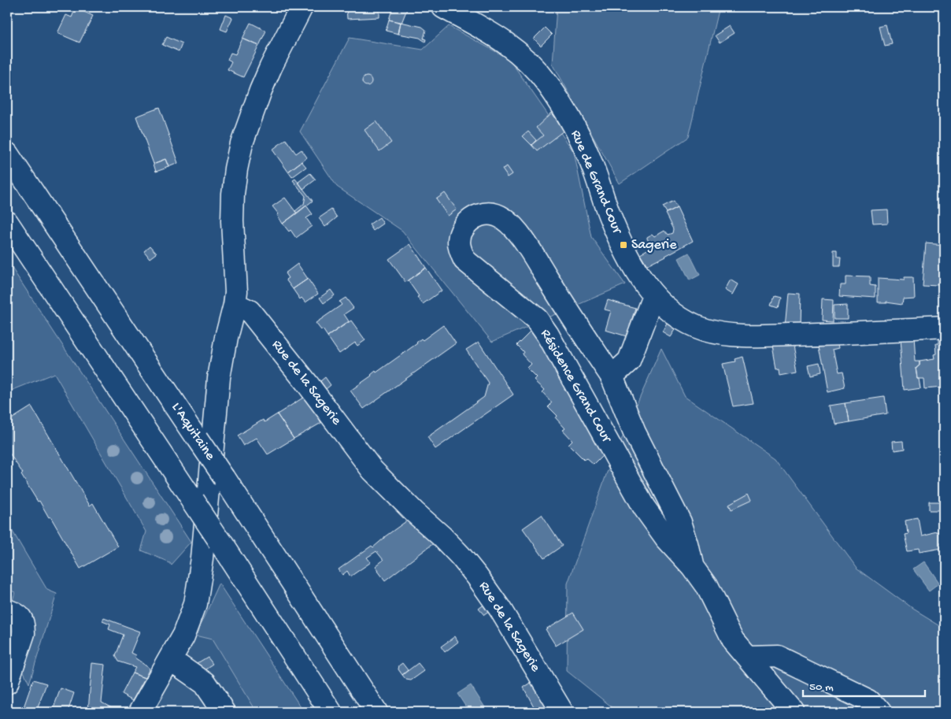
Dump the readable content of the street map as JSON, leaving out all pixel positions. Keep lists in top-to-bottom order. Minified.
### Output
{"streets":{"main road":["Rue de Grand Cour","Rue de la Sagerie","Résidence Grand Cour","L'Aquitaine"]},"places":{"transit":["Sagerie"]},"scale_bar":"50 m"}
